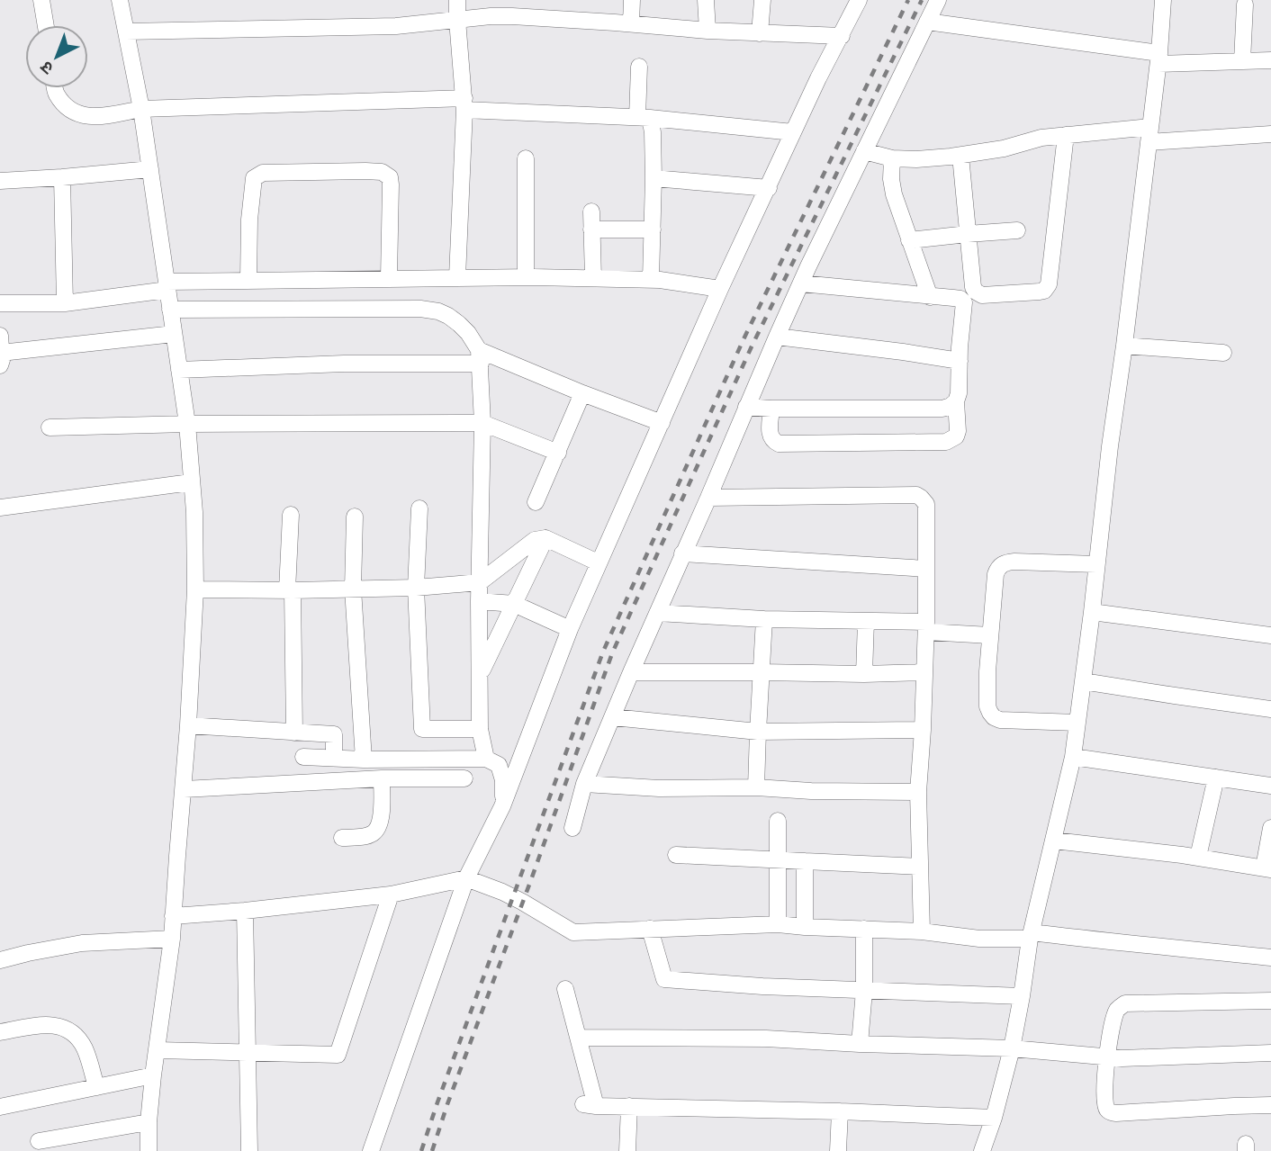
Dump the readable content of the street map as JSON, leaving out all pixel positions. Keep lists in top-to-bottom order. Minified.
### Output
{"north":"bottom left"}
